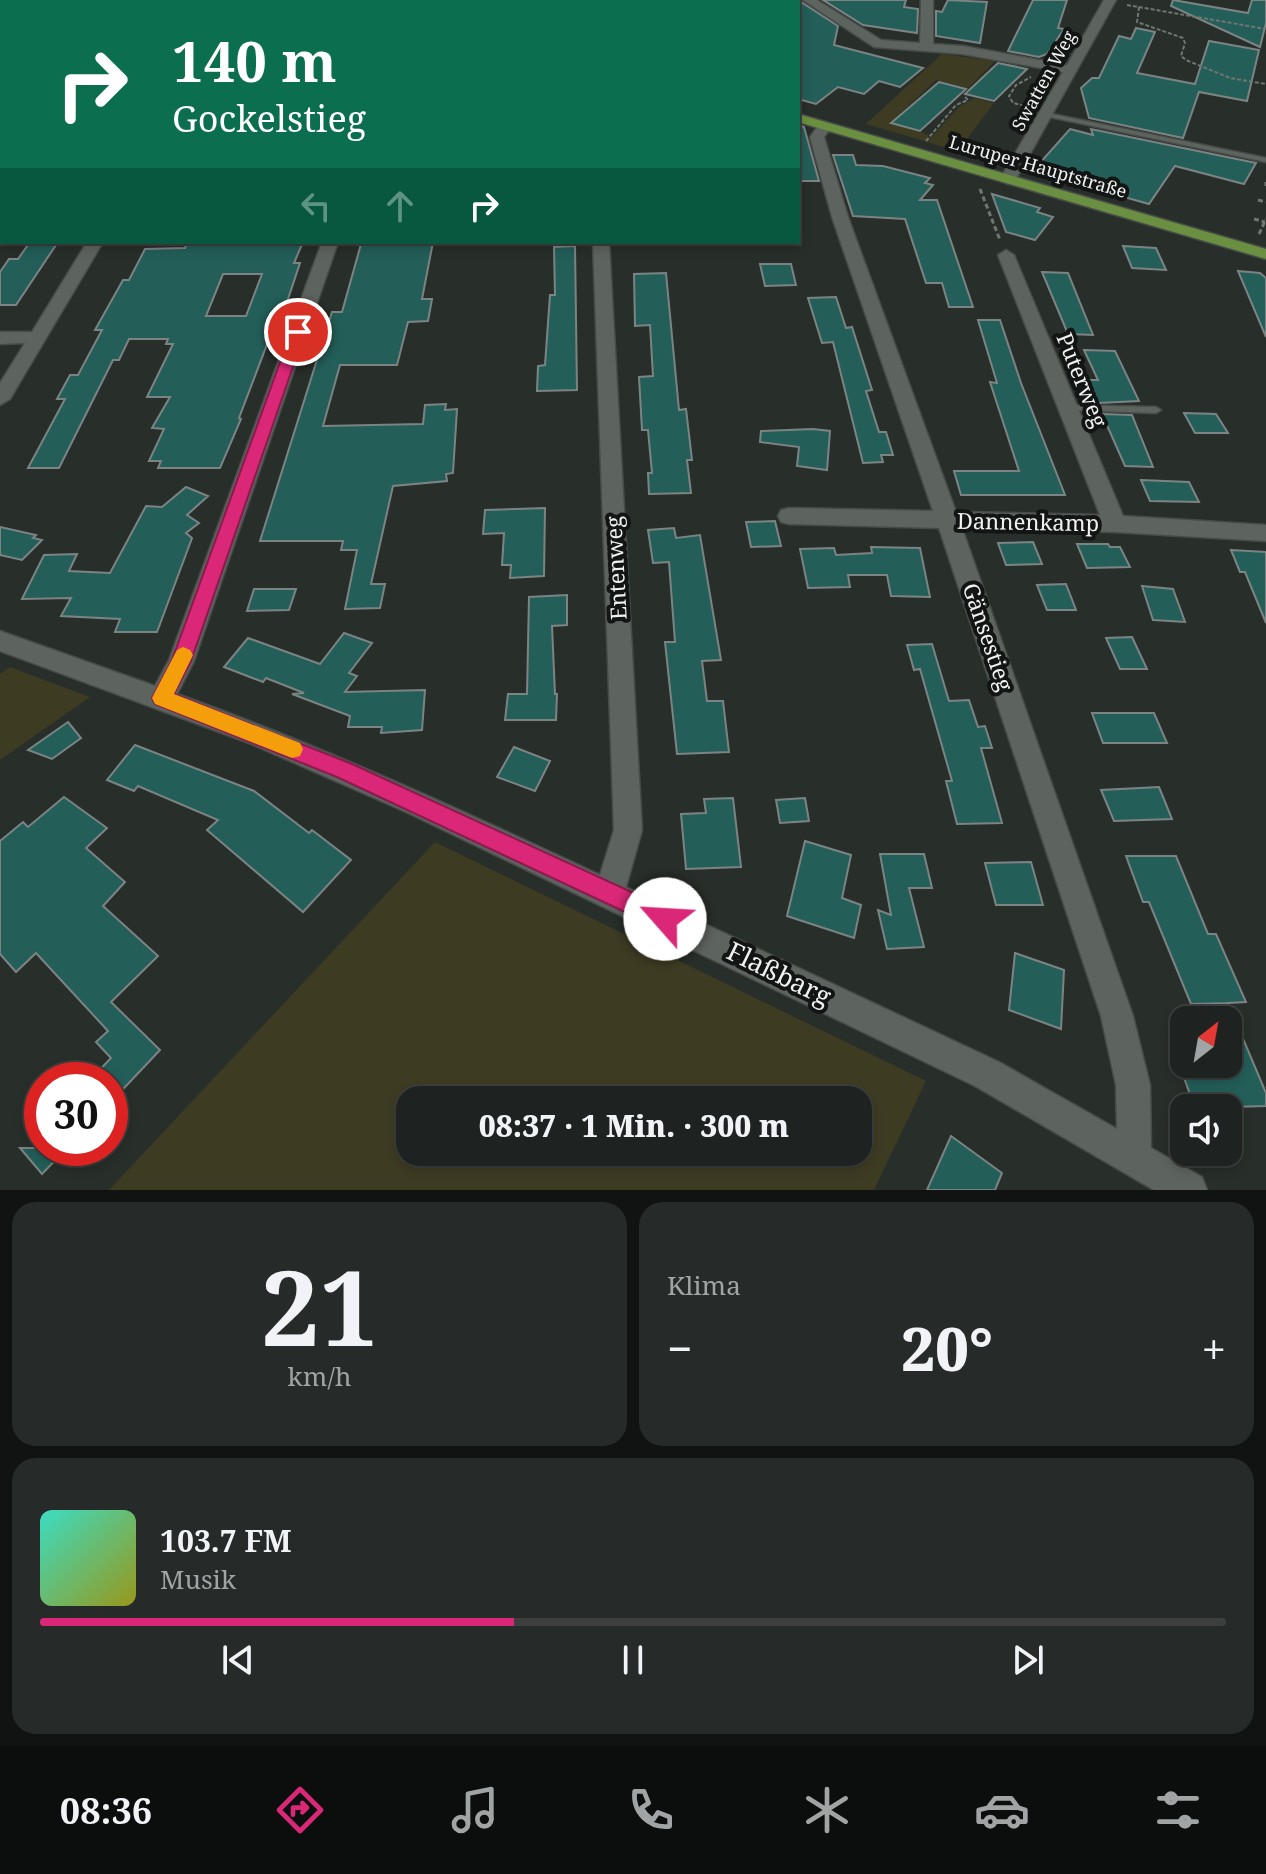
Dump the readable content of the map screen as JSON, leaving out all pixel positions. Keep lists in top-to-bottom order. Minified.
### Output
{"streets":{"main road":["Luruper Hauptstraße"],"street":["Swatten Weg","Puterweg","Dannenkamp","Entenweg","Gänsestieg","Flaßbarg"]},"crossings":[["Swatten Weg","Luruper Hauptstraße"],["Luruper Hauptstraße","Gänsestieg"],["Puterweg","Dannenkamp"],["Dannenkamp","Gänsestieg"],["Entenweg","Flaßbarg"],["Gänsestieg","Flaßbarg"]],"north":"top right","page":{"turn":["140 m","Gockelstieg"],"limit":"30","trip":"08:37 · 1 Min. · 300 m","tile":[["21","km/h"],"Klima"],"heat":["−","20°","+"],"song":["103.7 FM","Musik"],"tabs":"08:36"}}
